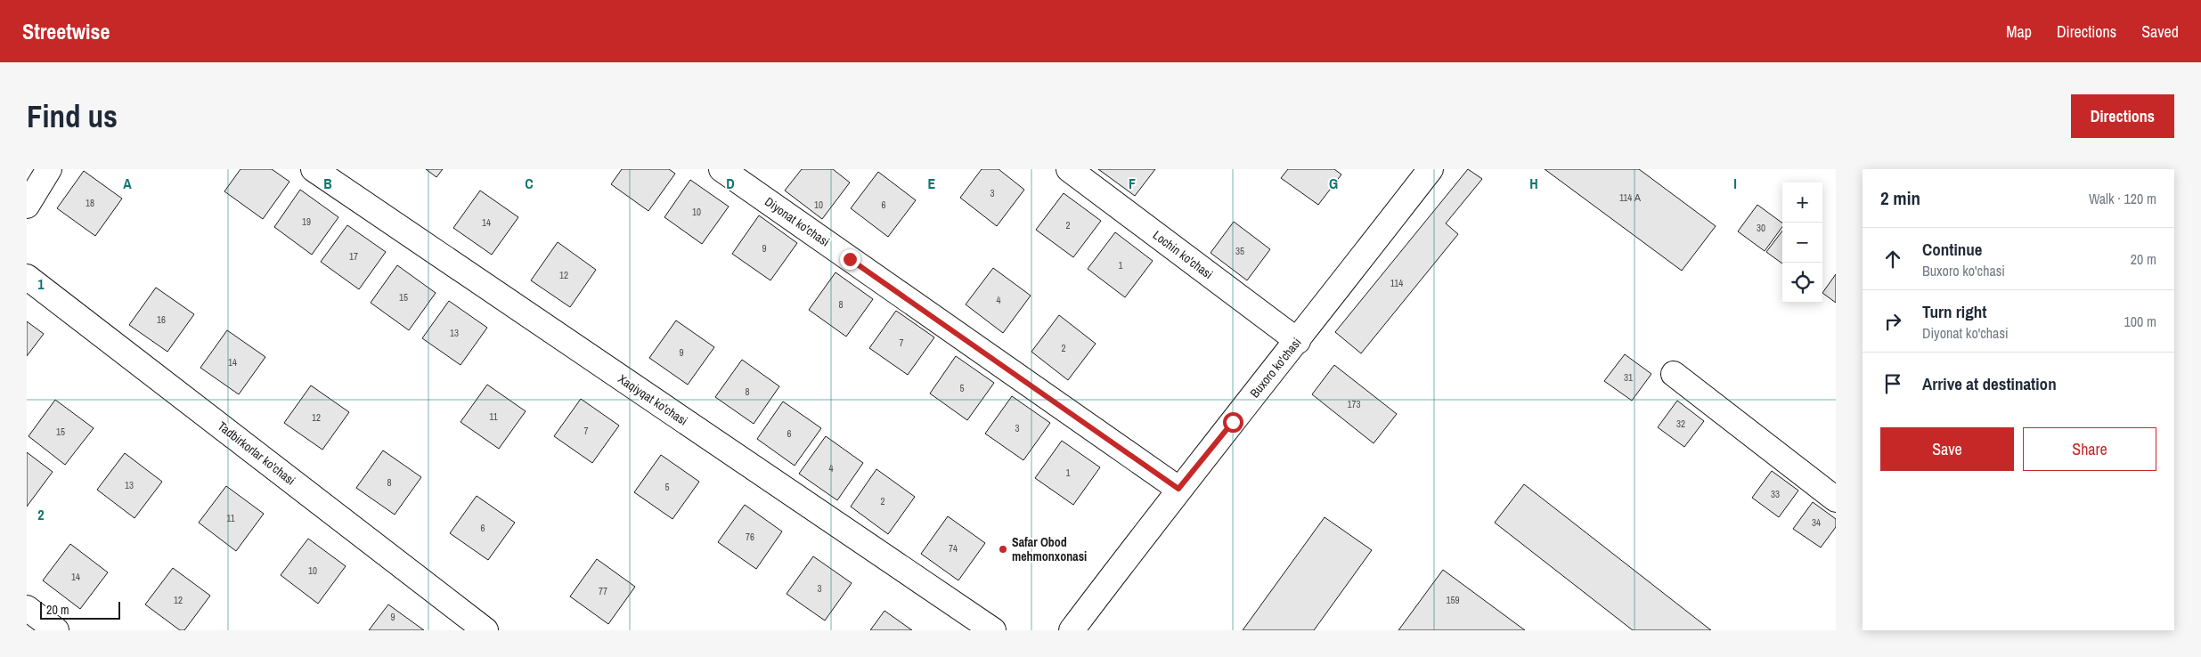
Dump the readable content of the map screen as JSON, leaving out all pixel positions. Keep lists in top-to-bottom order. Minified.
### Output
{"streets":{"street":["Diyonat ko'chasi","Lochin ko'chasi","Buxoro ko'chasi","Xaqiyqat ko'chasi","Tadbirkorlar ko'chasi"]},"crossings":[["Diyonat ko'chasi","Buxoro ko'chasi"],["Lochin ko'chasi","Buxoro ko'chasi"]],"places":["Safar Obod mehmonxonasi"],"house_numbers":["3","114 А","18","10","6","10","19","14","2","30","9","35","17","1","12","114","15","4","8","16","13","7","2","9","14","31","5","8","173","11","12","32","3","7","15","6","4","1","8","13","5","33","2","11","34","6","76","74","10","14","3","77","12","159","9"],"scale_bar":"20 m","page":{"header":"Streetwise","nav":["Map","Directions","Saved"],"buttons":["Directions",["Save","Share"]],"title":"Find us","heading":["2 min","Walk · 120 m"],"map_buttons":["+","−"],"list":[["Continue","Buxoro ko'chasi","20 m"],["Turn right","Diyonat ko'chasi","100 m"],"Arrive at destination"],"scale":"20 m"},"grid":{"columns":["A","B","C","D","E","F","G","H","I"],"rows":["1","2"]}}
